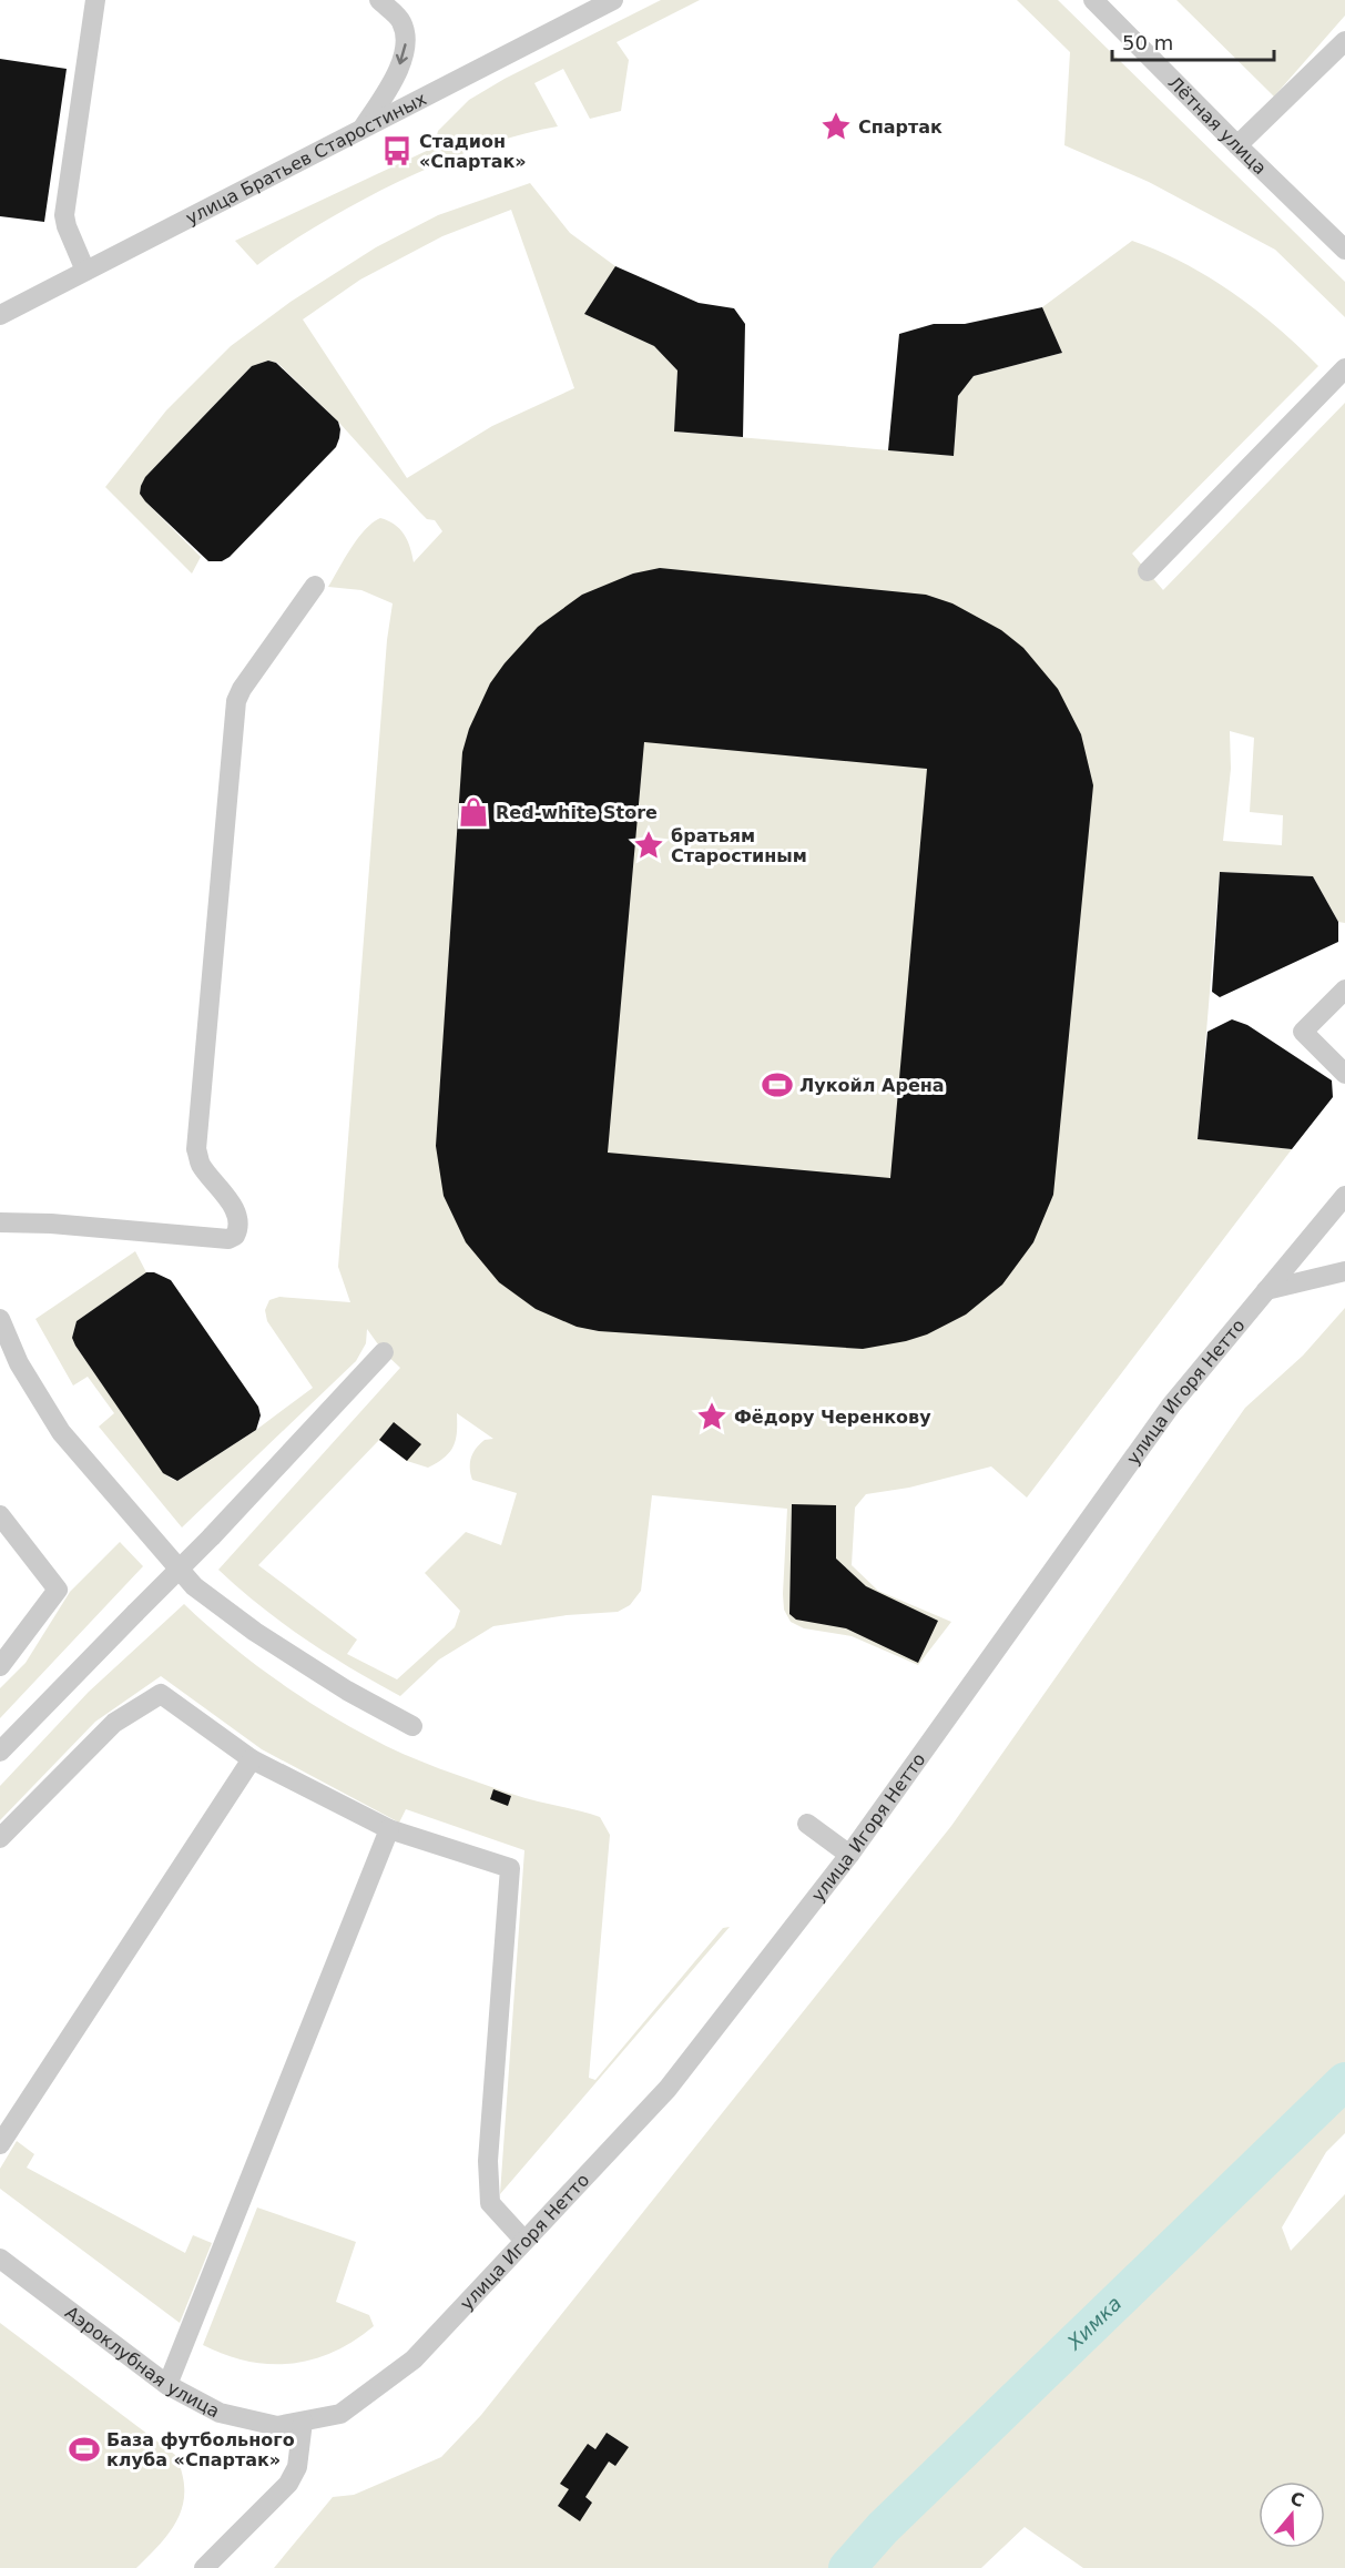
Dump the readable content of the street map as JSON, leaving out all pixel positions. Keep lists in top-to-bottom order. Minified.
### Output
{"streets":{"street":["Лётная улица","улица Братьев Старостиных","улица Игоря Нетто","Аэроклубная улица"]},"crossings":[["улица Игоря Нетто","Аэроклубная улица"]],"water":["Химка"],"places":{"place":["Спартак","братьям Старостиным","Фёдору Черенкову"],"bus stop":["Стадион «Спартак»"],"shop":["Red-white Store"],"sports":["Лукойл Арена","База футбольного клуба «Спартак»"]},"scale_bar":"50 m","north":"top"}
